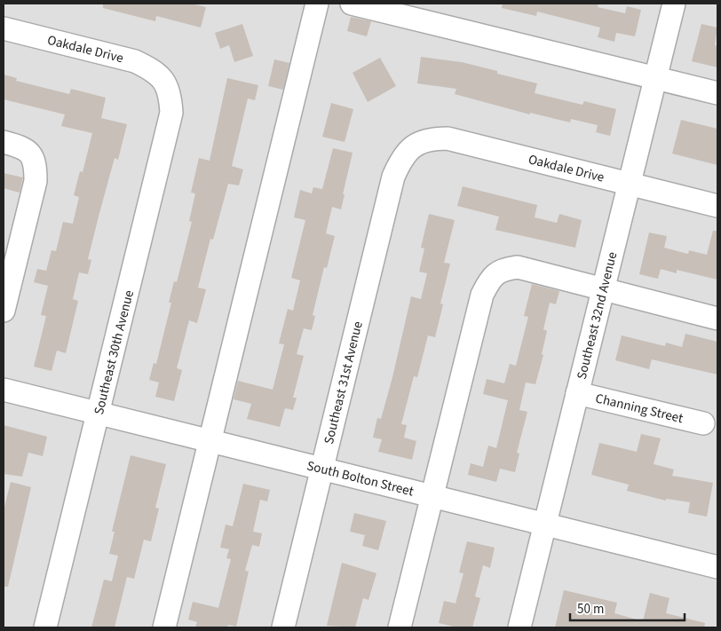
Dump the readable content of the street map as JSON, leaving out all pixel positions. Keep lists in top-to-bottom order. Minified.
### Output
{"streets":{"street":["Oakdale Drive","Southeast 32nd Avenue","Southeast 30th Avenue","Southeast 31st Avenue","Channing Street","South Bolton Street"]},"crossings":[["Oakdale Drive","Southeast 32nd Avenue"],["Oakdale Drive","Southeast 30th Avenue"],["Oakdale Drive","Southeast 31st Avenue"],["Southeast 32nd Avenue","Channing Street"],["Southeast 32nd Avenue","South Bolton Street"],["Southeast 30th Avenue","South Bolton Street"],["Southeast 31st Avenue","South Bolton Street"]],"scale_bar":"50 m"}
